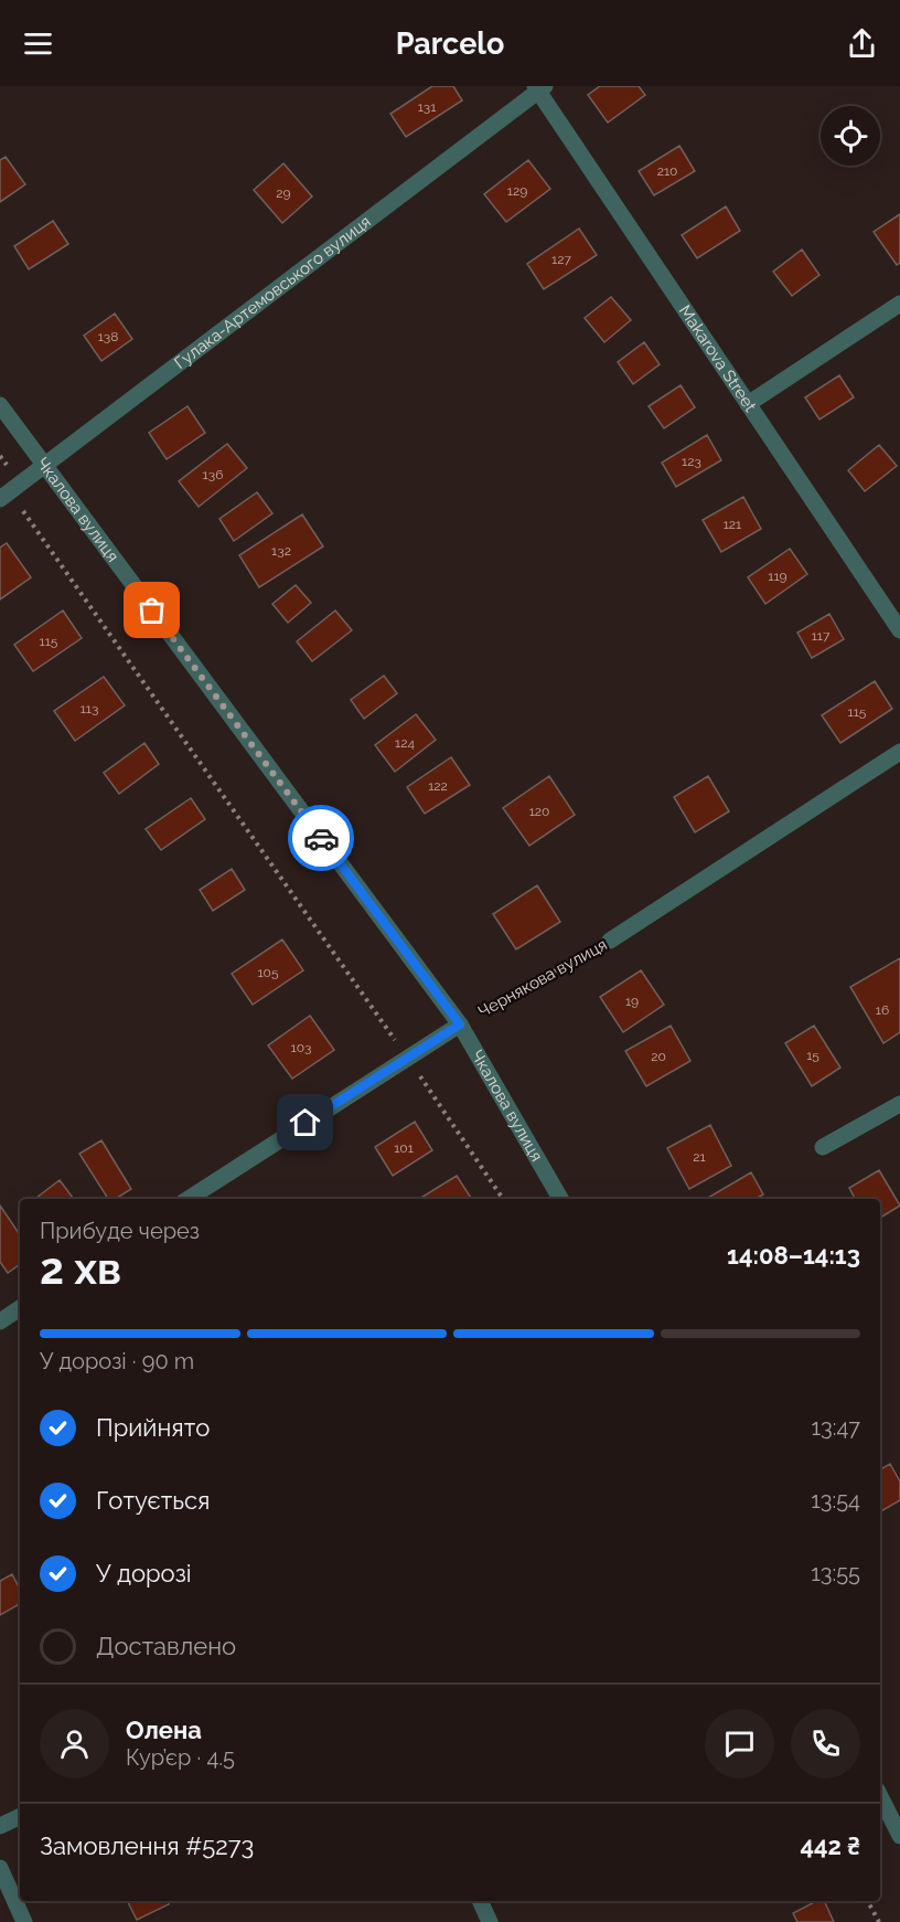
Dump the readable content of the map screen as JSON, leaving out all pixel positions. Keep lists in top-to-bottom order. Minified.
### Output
{"streets":{"street":["Гулака-Артемовського вулиця","Makarova Street","Чкалова вулиця","Чернякова вулиця"]},"crossings":[["Гулака-Артемовського вулиця","Makarova Street"],["Гулака-Артемовського вулиця","Чкалова вулиця"],["Чкалова вулиця","Чернякова вулиця"]],"house_numbers":["131","210","129","29","127","138","123","136","121","132","119","117","115","113","115","124","122","120","105","19","16","103","15","20","101","21"],"page":{"header":"Parcelo","heading":["2 хв","Прибуде через","14:08–14:13"],"panel":["Олена","Кур’єр · 4.5","Замовлення #5273","442 ₴"],"bar":"У дорозі · 90 m","list":[["Прийнято","13:47"],["Готується","13:54"],["У дорозі","13:55"],"Доставлено"]}}
